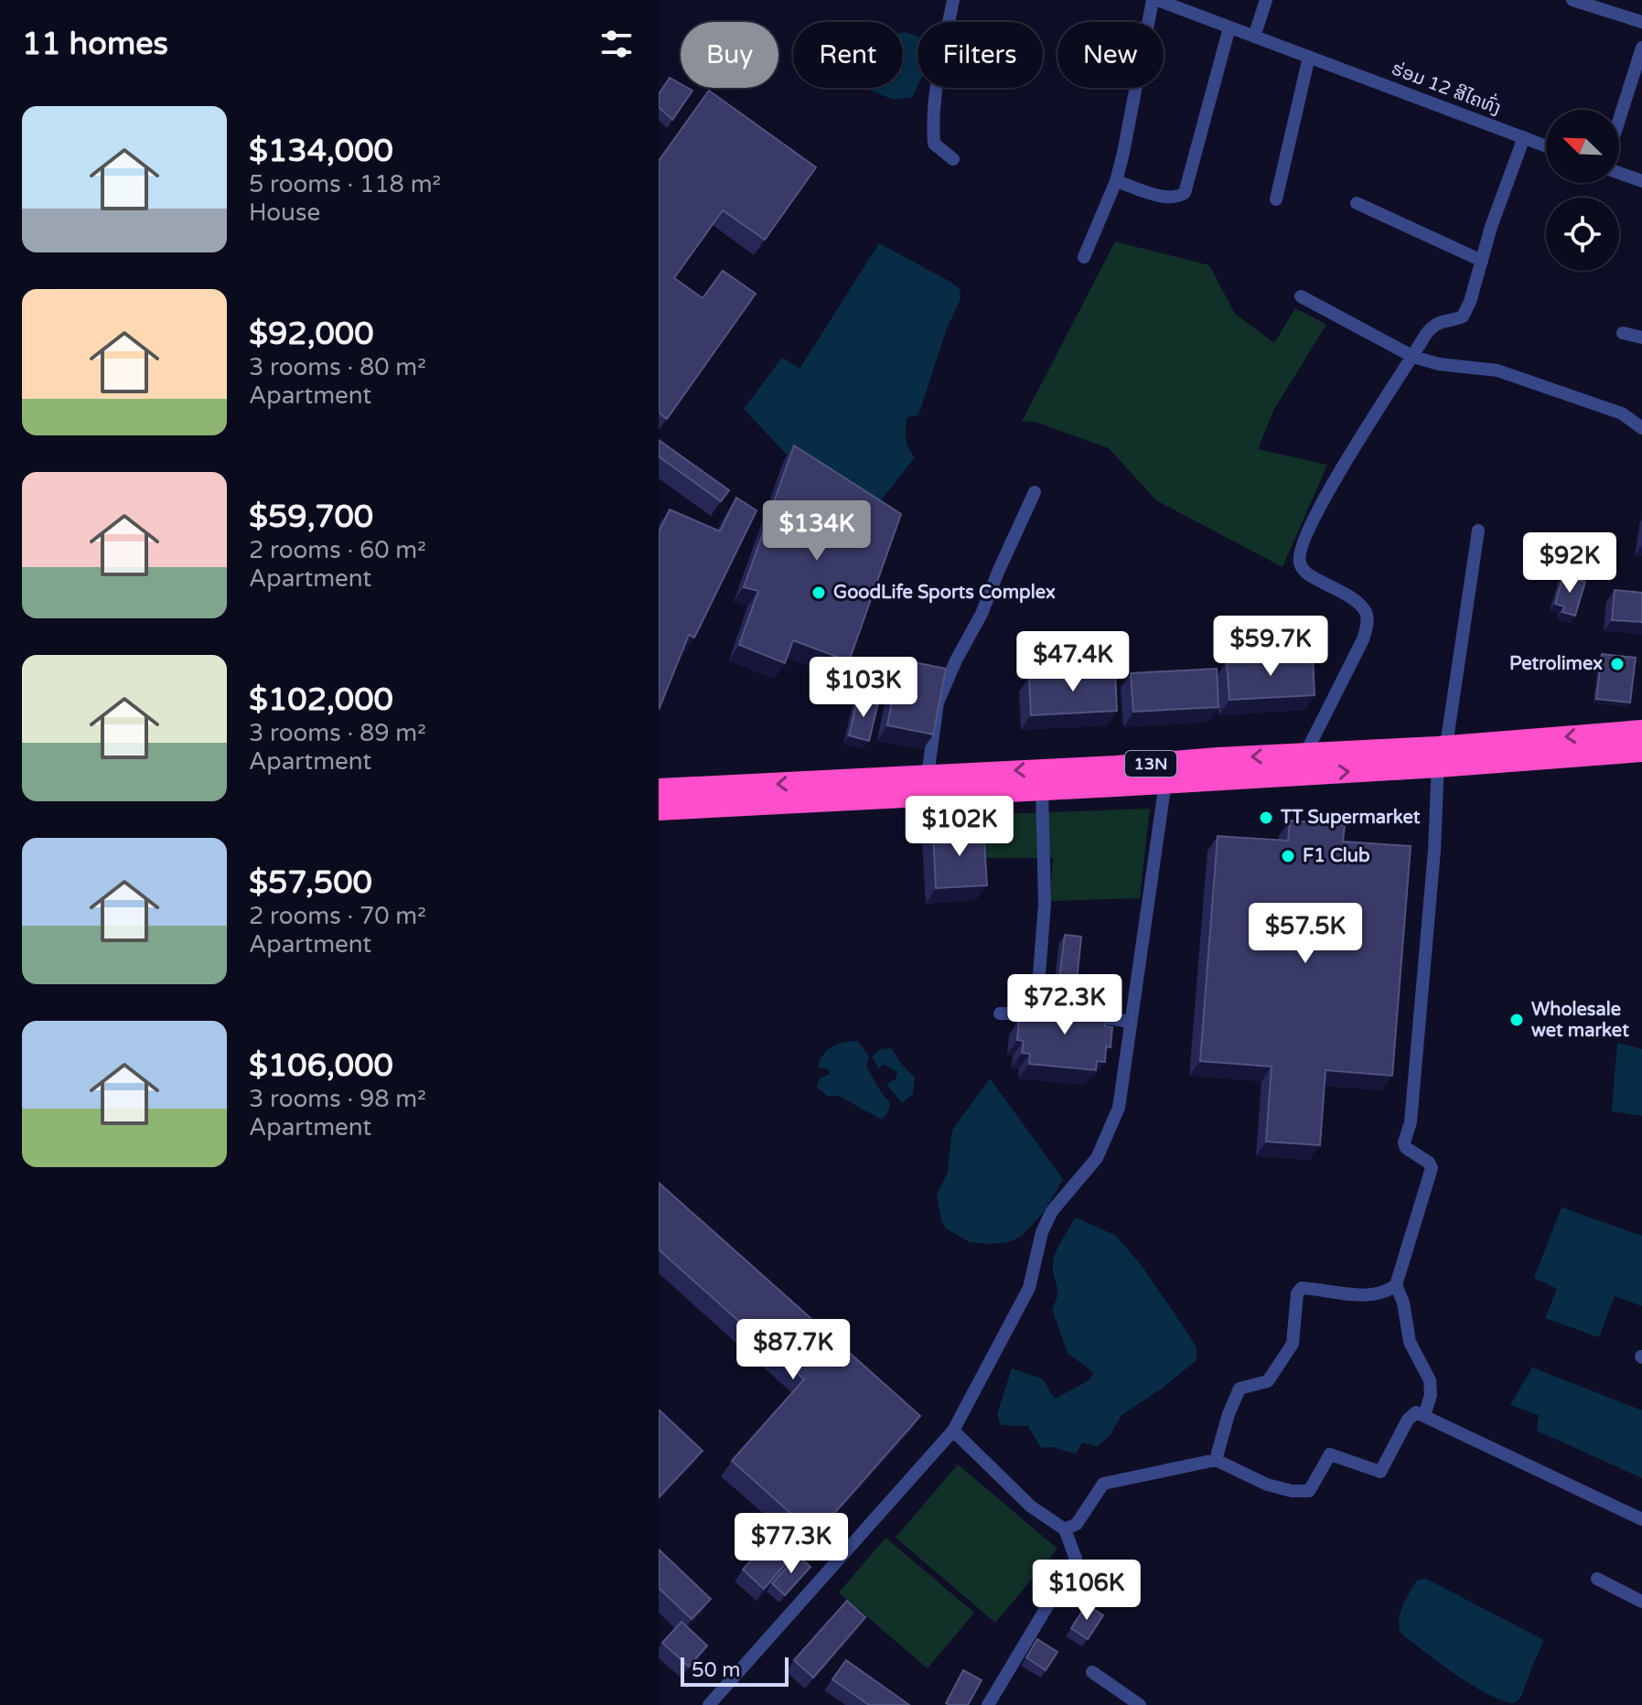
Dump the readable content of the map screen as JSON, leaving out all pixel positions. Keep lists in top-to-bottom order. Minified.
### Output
{"streets":{"highway":["13N"],"street":["ຮ່ອມ 12 ສີໄຄທົ່ງ"]},"places":["GoodLife Sports Complex","Petrolimex","TT Supermarket","F1 Club","Wholesale wet market"],"scale_bar":"50 m","north":"top left","page":{"heading":"11 homes","chip":["Buy","Rent","Filters","New"],"list":[{"name":"$134,000","note":"5 rooms · 118 m² · House"},{"name":"$92,000","note":"3 rooms · 80 m² · Apartment"},{"name":"$59,700","note":"2 rooms · 60 m² · Apartment"},{"name":"$102,000","note":"3 rooms · 89 m² · Apartment"},{"name":"$57,500","note":"2 rooms · 70 m² · Apartment"},{"name":"$106,000","note":"3 rooms · 98 m² · Apartment"}],"price":["$134K","$92K","$59.7K","$47.4K","$103K","$102K","$57.5K","$72.3K","$87.7K","$77.3K","$106K"],"scale":"50 m"}}
